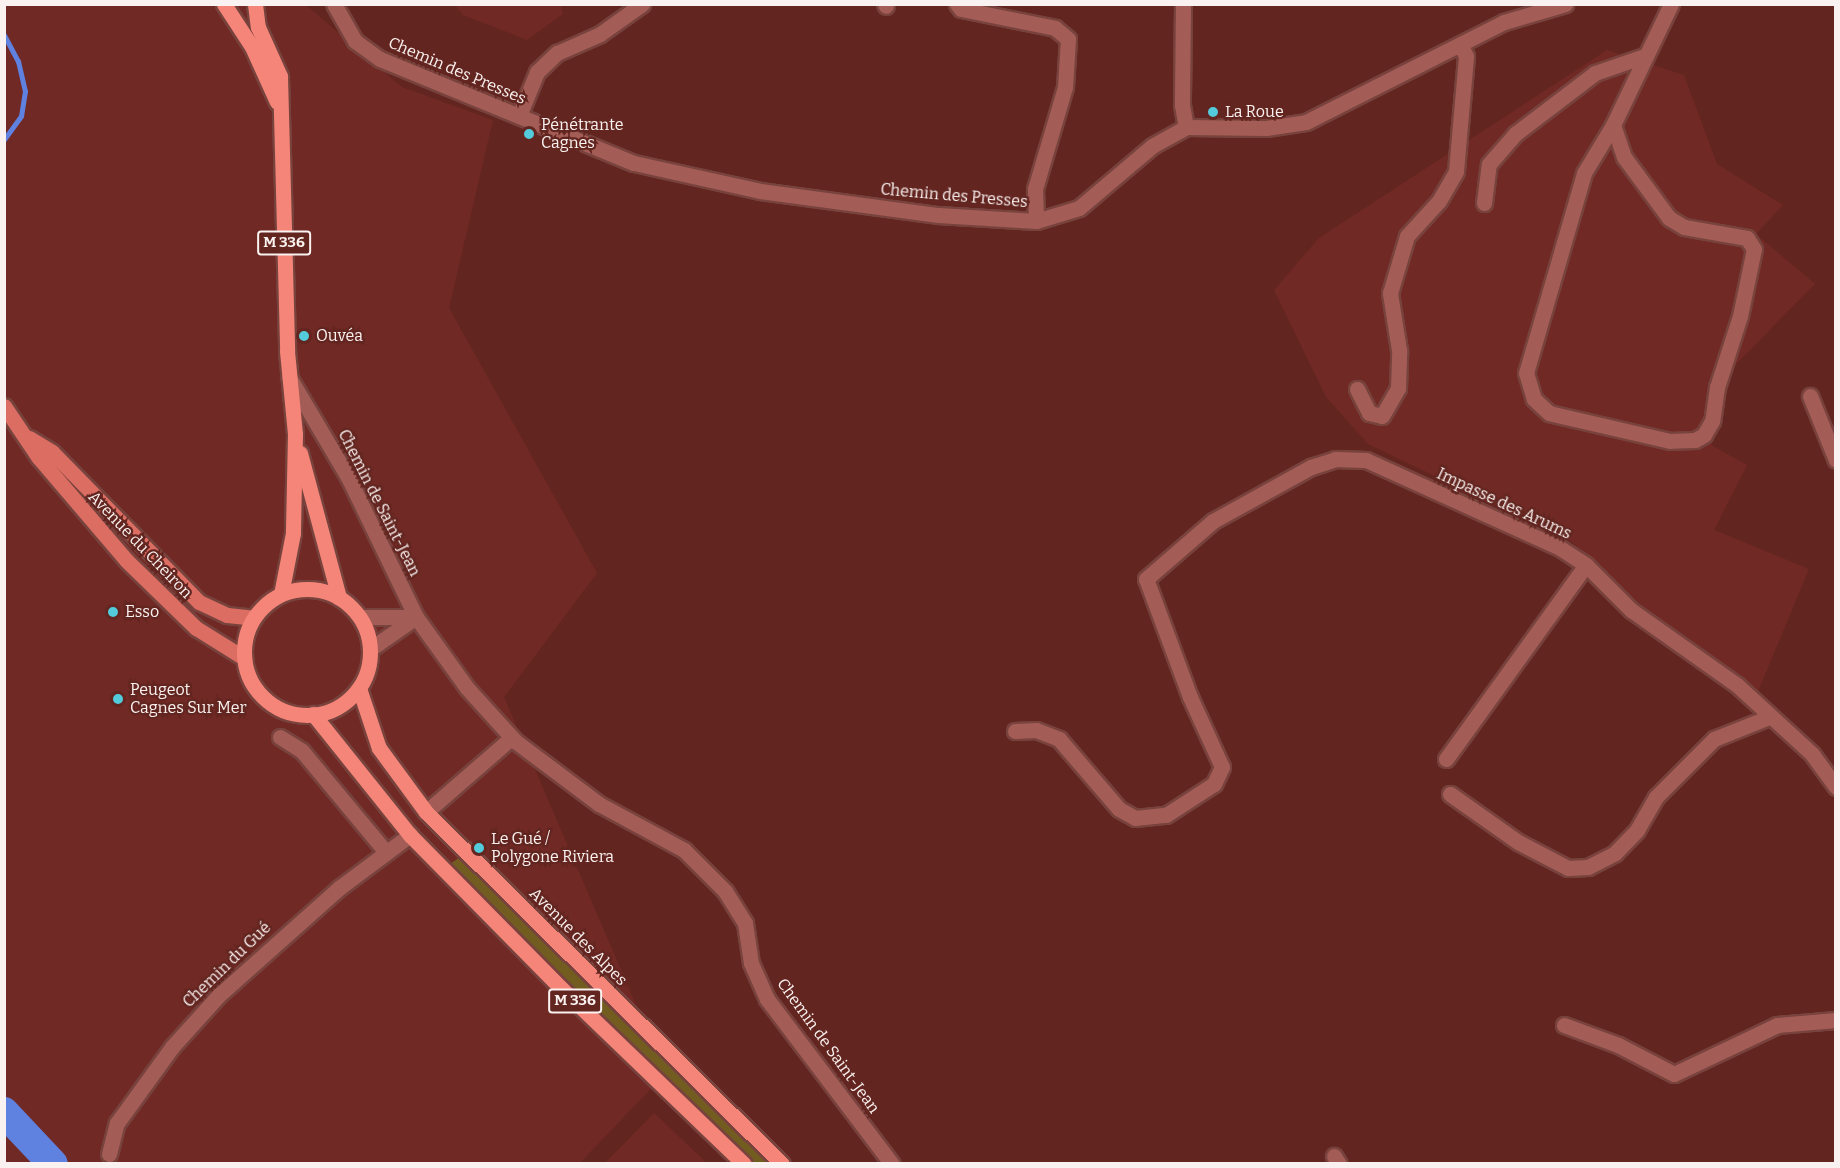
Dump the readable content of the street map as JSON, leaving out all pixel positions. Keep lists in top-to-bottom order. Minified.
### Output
{"streets":{"main road":["M 336","Avenue du Cheiron","Avenue des Alpes"],"street":["Chemin des Presses","Chemin de Saint-Jean","Impasse des Arums","Chemin du Gué"]},"crossings":[["M 336","Chemin de Saint-Jean"],["M 336","Avenue du Cheiron"],["M 336","Avenue des Alpes"],["M 336","Chemin du Gué"],["Avenue du Cheiron","Avenue des Alpes"]],"places":["La Roue","Pénétrante Cagnes","Ouvéa","Esso","Peugeot Cagnes Sur Mer","Le Gué / Polygone Riviera"]}
